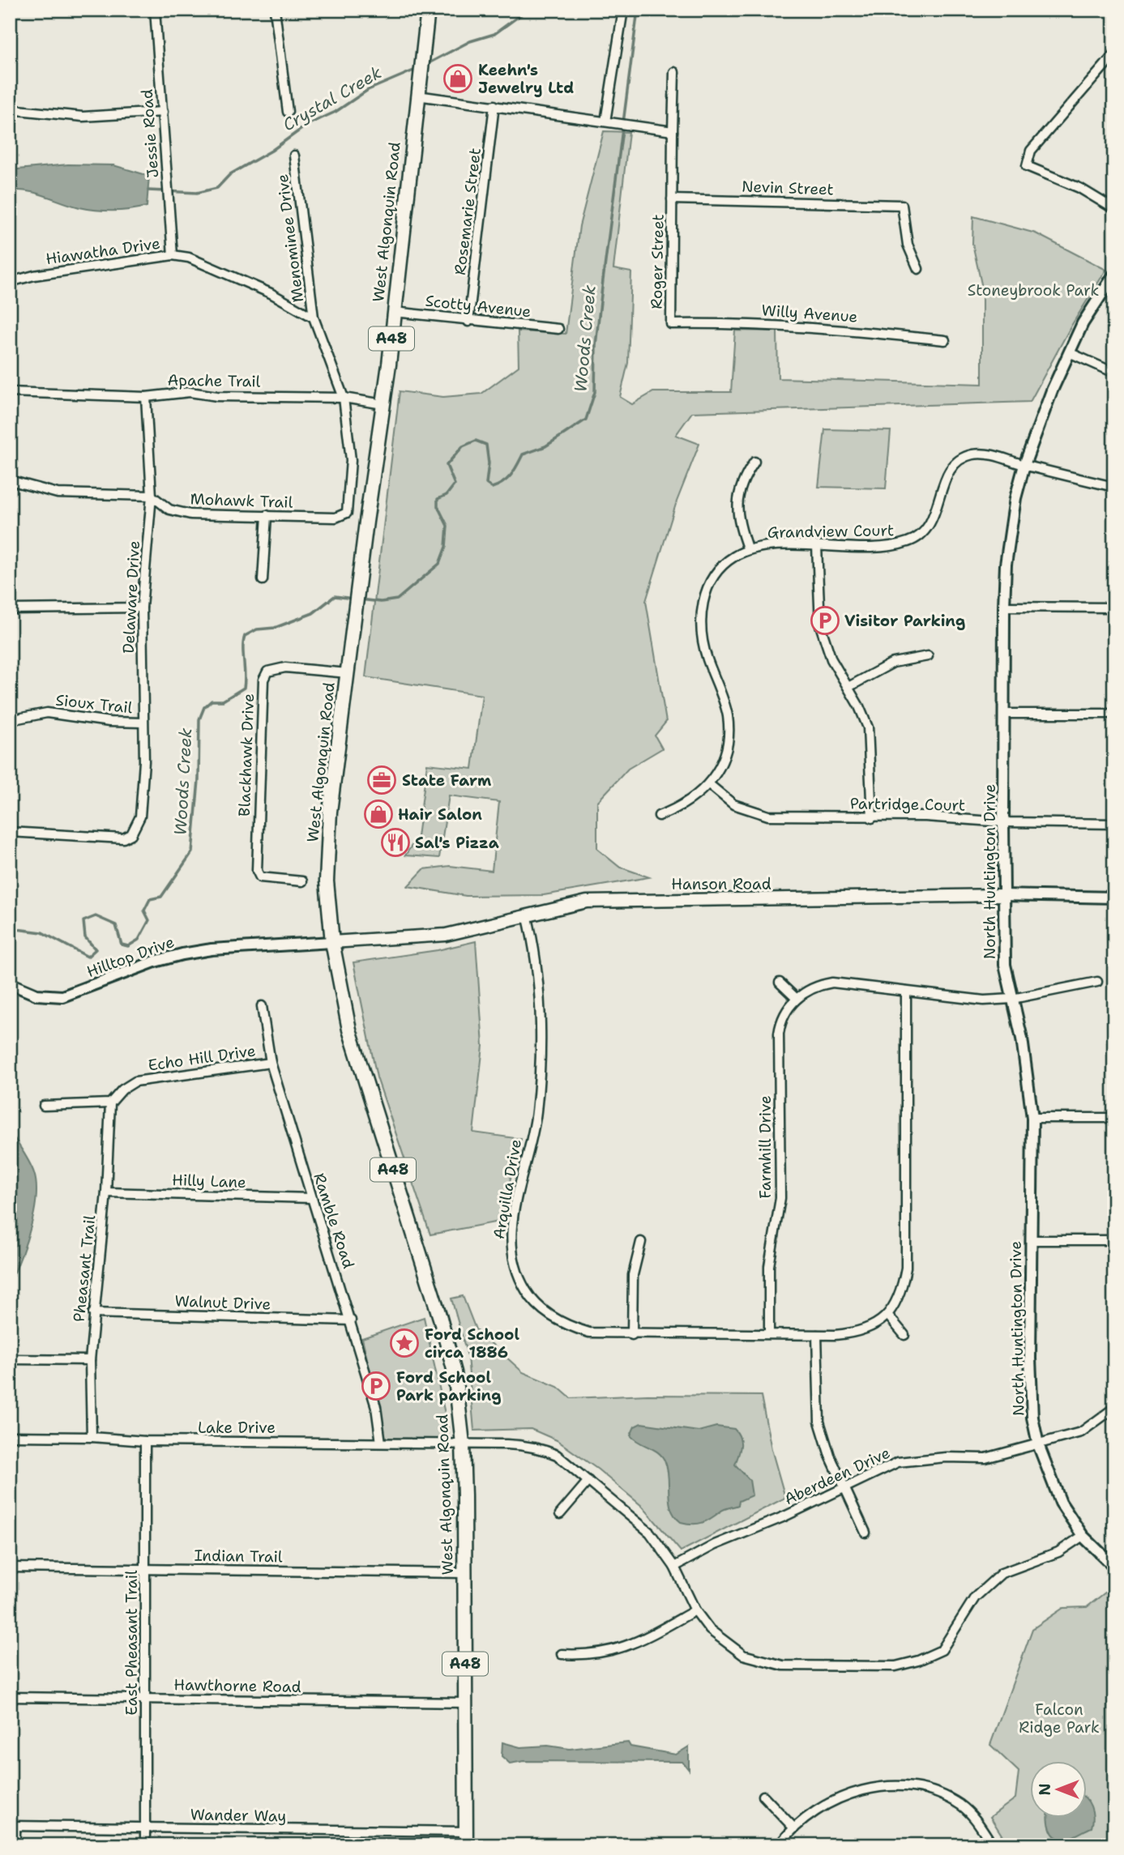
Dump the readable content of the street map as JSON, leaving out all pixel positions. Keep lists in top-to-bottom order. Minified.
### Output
{"streets":{"main road":["West Algonquin Road","A48","Hanson Road"],"street":["Jessie Road","Nevin Street","Rosemarie Street","Menominee Drive","Hiawatha Drive","Roger Street","Scotty Avenue","Willy Avenue","Apache Trail","Mohawk Trail","Grandview Court","Delaware Drive","Sioux Trail","Blackhawk Drive","Partridge Court","North Huntington Drive","Hilltop Drive","Echo Hill Drive","Farmhill Drive","Hilly Lane","Arquilla Drive","Ramble Road","Pheasant Trail","Walnut Drive","Lake Drive","Aberdeen Drive","Indian Trail","East Pheasant Trail","Hawthorne Road","Wander Way"]},"crossings":[["Jessie Road","Hiawatha Drive"],["Nevin Street","Roger Street"],["Rosemarie Street","Scotty Avenue"],["West Algonquin Road","Scotty Avenue"],["West Algonquin Road","Apache Trail"],["West Algonquin Road","Blackhawk Drive"],["West Algonquin Road","Hanson Road"],["West Algonquin Road","Hilltop Drive"],["West Algonquin Road","Lake Drive"],["West Algonquin Road","Indian Trail"],["West Algonquin Road","Hawthorne Road"],["West Algonquin Road","Wander Way"],["Menominee Drive","Hiawatha Drive"],["Roger Street","Willy Avenue"],["Apache Trail","Mohawk Trail"],["Apache Trail","Delaware Drive"],["Mohawk Trail","Delaware Drive"],["Grandview Court","Partridge Court"],["Grandview Court","North Huntington Drive"],["Delaware Drive","Sioux Trail"],["Partridge Court","North Huntington Drive"],["North Huntington Drive","Hanson Road"],["North Huntington Drive","Lake Drive"],["North Huntington Drive","Aberdeen Drive"],["Hanson Road","Hilltop Drive"],["Hanson Road","Arquilla Drive"],["Echo Hill Drive","Ramble Road"],["Echo Hill Drive","Pheasant Trail"],["Farmhill Drive","Arquilla Drive"],["Hilly Lane","Ramble Road"],["Hilly Lane","Pheasant Trail"],["Ramble Road","Walnut Drive"],["Ramble Road","Lake Drive"],["Pheasant Trail","Walnut Drive"],["Pheasant Trail","Lake Drive"],["Lake Drive","Aberdeen Drive"],["Lake Drive","East Pheasant Trail"],["Indian Trail","East Pheasant Trail"],["East Pheasant Trail","Hawthorne Road"],["East Pheasant Trail","Wander Way"]],"water":["Crystal Creek","Woods Creek"],"parks":["Stoneybrook Park","Falcon Ridge Park"],"places":{"shop":["Keehn's Jewelry Ltd","Hair Salon"],"parking":["Visitor Parking","Ford School Park parking"],"office":["State Farm"],"restaurant":["Sal's Pizza"],"place":["Ford School circa 1886"]},"north":"left"}
